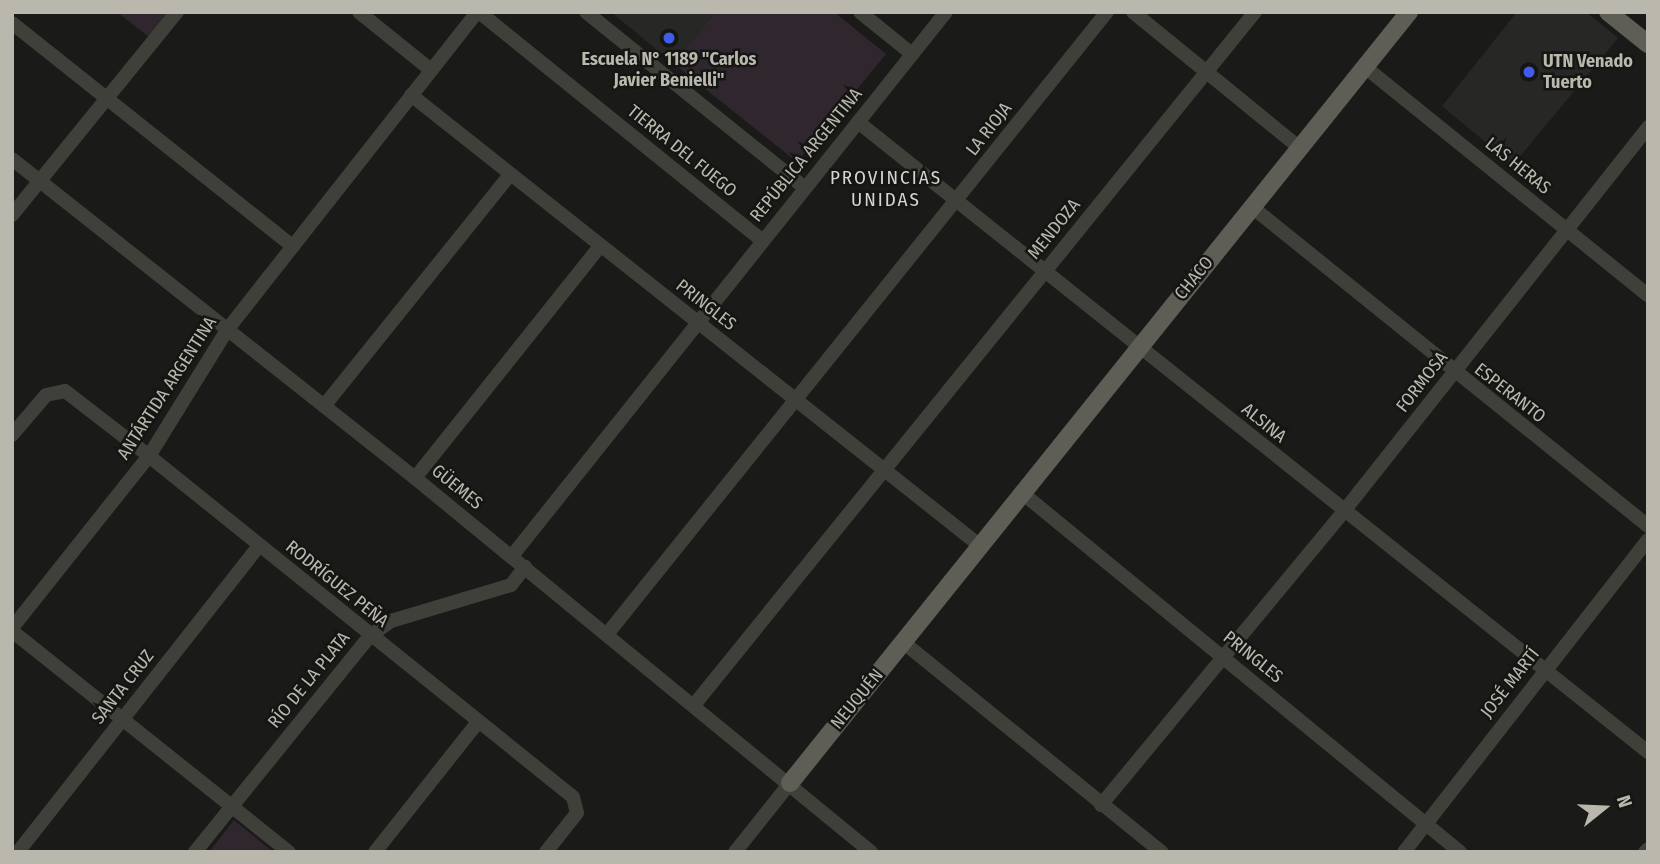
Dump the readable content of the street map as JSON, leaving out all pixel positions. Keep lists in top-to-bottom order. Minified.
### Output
{"streets":{"main road":["CHACO","NEUQUÉN"],"street":["LA RIOJA","TIERRA DEL FUEGO","REPÚBLICA ARGENTINA","LAS HERAS","MENDOZA","PRINGLES","FORMOSA","ANTÁRTIDA ARGENTINA","ESPERANTO","ALSINA","GÜEMES","RODRÍGUEZ PEÑA","RÍO DE LA PLATA","JOSÉ MARTÍ","SANTA CRUZ"]},"crossings":[["LA RIOJA","PRINGLES"],["LA RIOJA","ALSINA"],["LA RIOJA","GÜEMES"],["TIERRA DEL FUEGO","REPÚBLICA ARGENTINA"],["TIERRA DEL FUEGO","ANTÁRTIDA ARGENTINA"],["REPÚBLICA ARGENTINA","PRINGLES"],["REPÚBLICA ARGENTINA","ALSINA"],["LAS HERAS","CHACO"],["LAS HERAS","FORMOSA"],["MENDOZA","PRINGLES"],["MENDOZA","ALSINA"],["MENDOZA","GÜEMES"],["CHACO","PRINGLES"],["CHACO","ESPERANTO"],["CHACO","ALSINA"],["CHACO","NEUQUÉN"],["PRINGLES","FORMOSA"],["PRINGLES","ANTÁRTIDA ARGENTINA"],["PRINGLES","JOSÉ MARTÍ"],["PRINGLES","NEUQUÉN"],["FORMOSA","ESPERANTO"],["FORMOSA","ALSINA"],["ANTÁRTIDA ARGENTINA","GÜEMES"],["ANTÁRTIDA ARGENTINA","RODRÍGUEZ PEÑA"],["ALSINA","JOSÉ MARTÍ"],["GÜEMES","RÍO DE LA PLATA"],["GÜEMES","NEUQUÉN"],["RODRÍGUEZ PEÑA","RÍO DE LA PLATA"],["RODRÍGUEZ PEÑA","SANTA CRUZ"]],"districts":["PROVINCIAS UNIDAS"],"places":["Escuela N° 1189 \"Carlos Javier Benielli\"","UTN Venado Tuerto"],"north":"right"}
